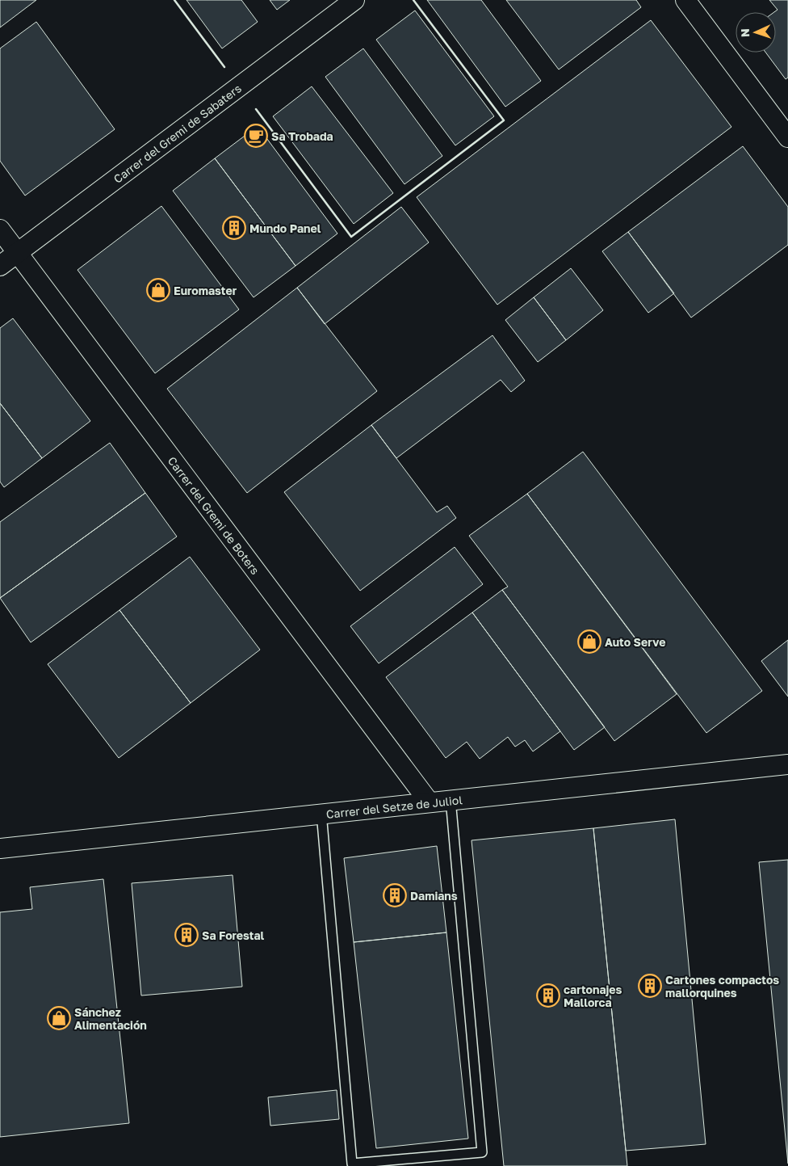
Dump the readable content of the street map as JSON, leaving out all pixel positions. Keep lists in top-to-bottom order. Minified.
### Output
{"streets":{"street":["Carrer del Gremi de Sabaters","Carrer del Gremi de Boters","Carrer del Setze de Juliol"]},"crossings":[["Carrer del Gremi de Sabaters","Carrer del Gremi de Boters"],["Carrer del Gremi de Boters","Carrer del Setze de Juliol"]],"places":{"cafe":["Sa Trobada"],"building":["Mundo Panel","Damians","Sa Forestal","Cartones compactos mallorquines","cartonajes Mallorca"],"shop":["Euromaster","Auto Serve","Sánchez Alimentación"]},"north":"left"}
